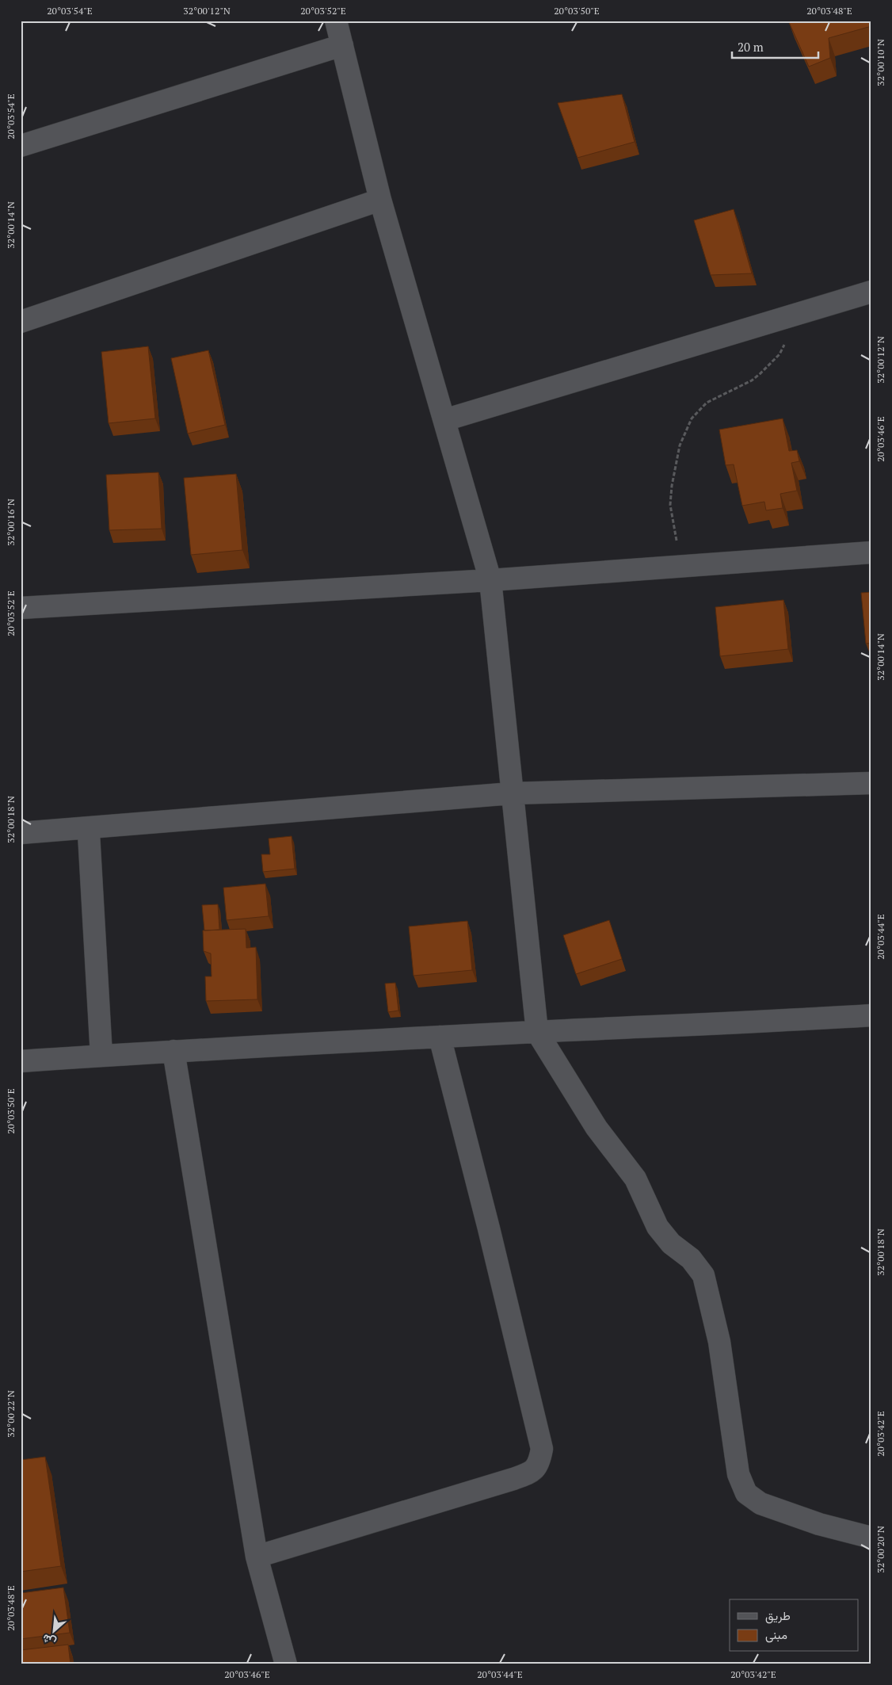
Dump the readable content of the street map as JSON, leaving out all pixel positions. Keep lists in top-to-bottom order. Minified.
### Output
{"legend":["طريق","مبنى"],"scale_bar":"20 m","north":"bottom left","coordinates":["20°03'54\"E","32°00'12\"N","20°03'52\"E","20°03'50\"E","20°03'48\"E","32°00'10\"N","32°00'14\"N","20°03'46\"E","32°00'16\"N","32°00'18\"N","20°03'44\"E","32°00'22\"N","20°03'42\"E","32°00'20\"N"]}
